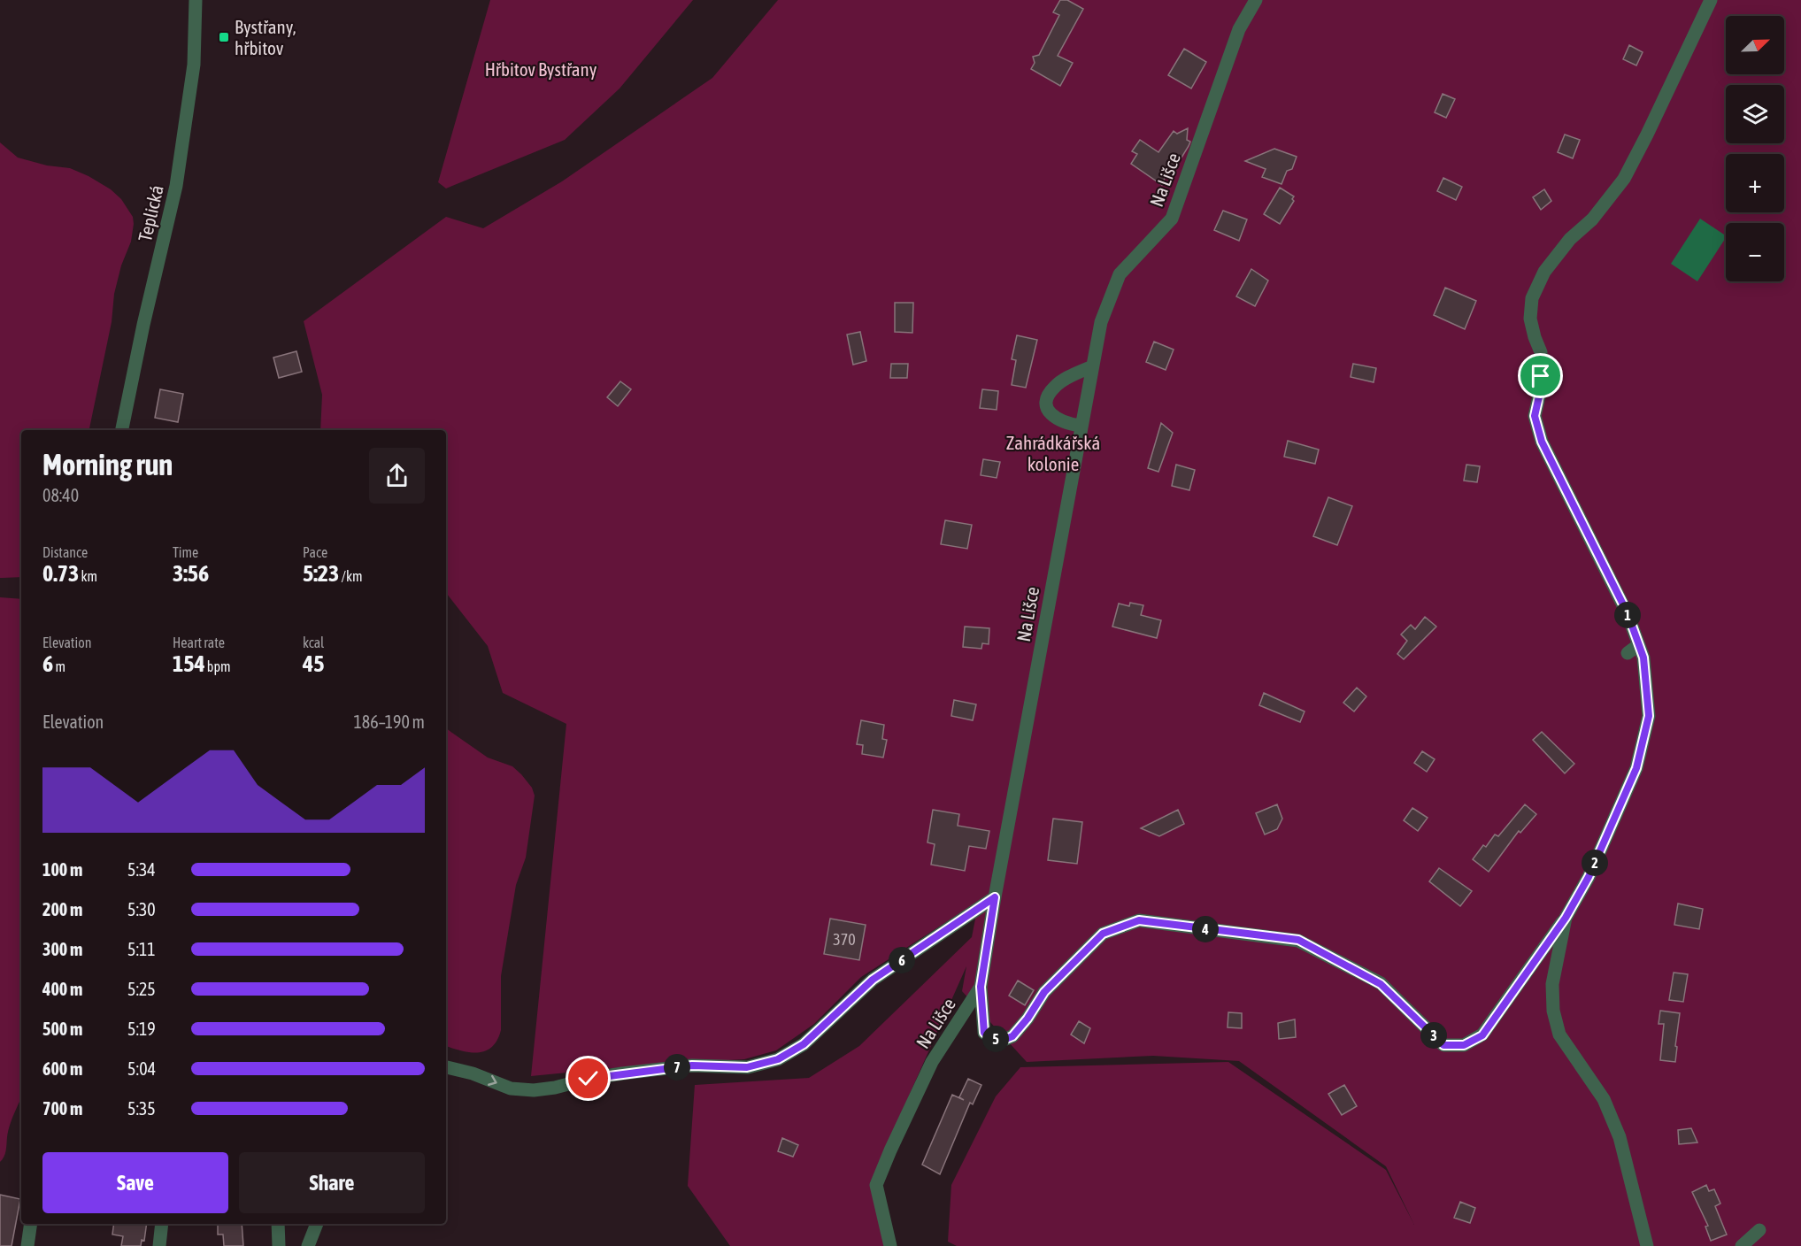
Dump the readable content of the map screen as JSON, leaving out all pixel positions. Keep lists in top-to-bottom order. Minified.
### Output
{"streets":{"street":["Na Lišce","Teplická"]},"parks":["Hřbitov Bystřany","Zahrádkářská kolonie"],"places":{"transit":["Bystřany, hřbitov"]},"house_numbers":["370"],"north":"top right","page":{"map_buttons":["+","−"],"heading":["Morning run","08:40"],"stats":[["Distance","0.73 km"],["Time","3:56"],["Pace","5:23 /km"],["Elevation","6 m"],["Heart rate","154 bpm"],["kcal","45"]],"pins":["1","2","4","6","3","5","7"],"chart":["Elevation","186–190 m"],"list":[{"name":"100 m","note":"5:34"},{"name":"200 m","note":"5:30"},{"name":"300 m","note":"5:11"},{"name":"400 m","note":"5:25"},{"name":"500 m","note":"5:19"},{"name":"600 m","note":"5:04"},{"name":"700 m","note":"5:35"}],"buttons":["Save","Share"]}}
